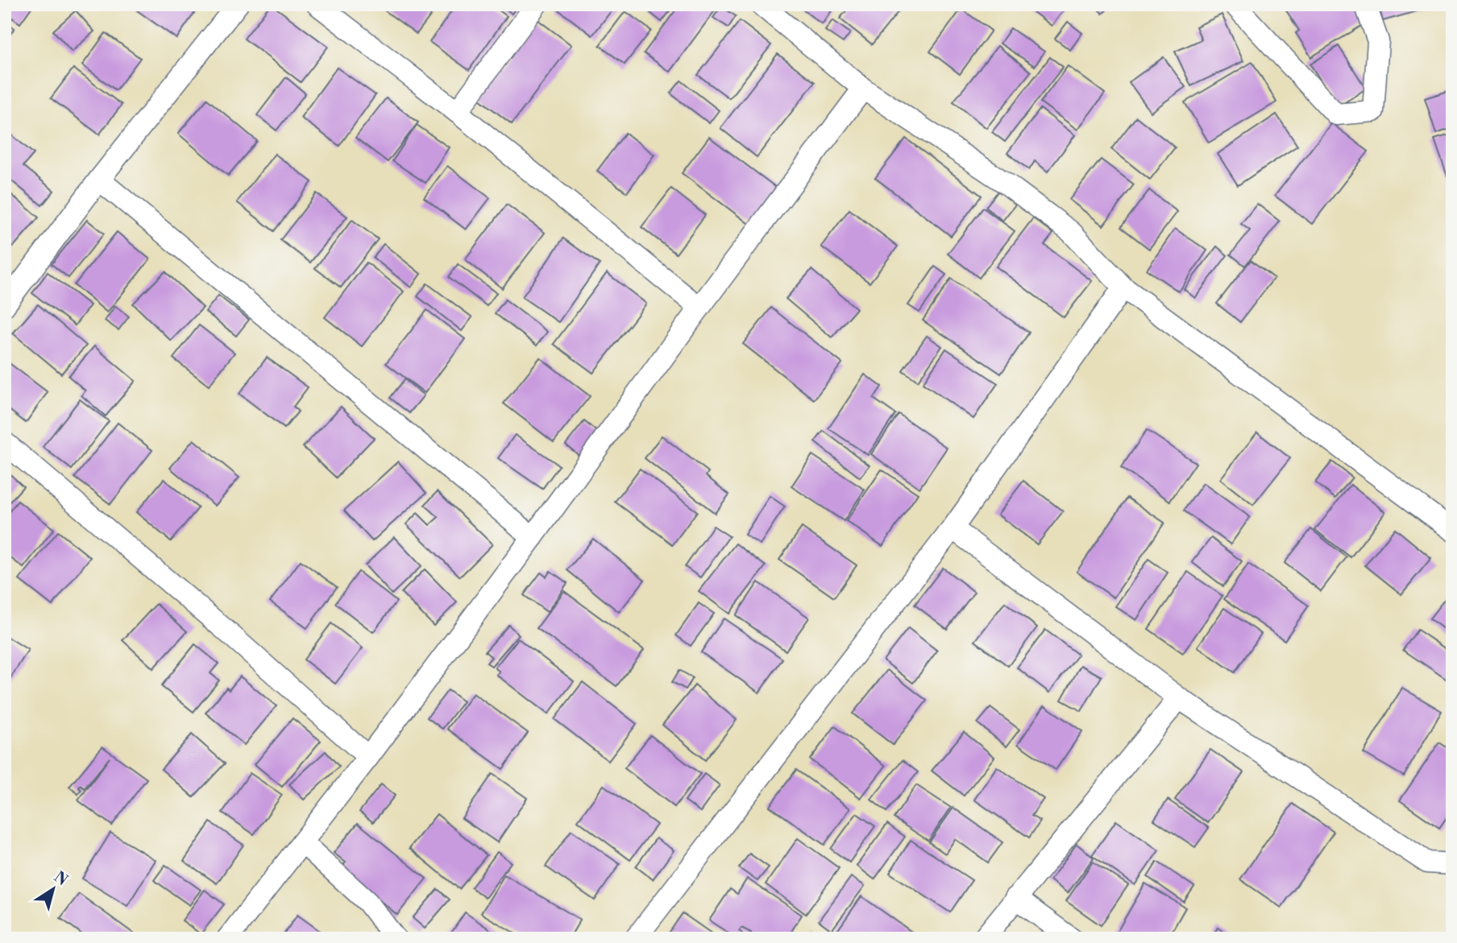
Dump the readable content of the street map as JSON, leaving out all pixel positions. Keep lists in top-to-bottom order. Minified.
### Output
{"north":"top right"}
